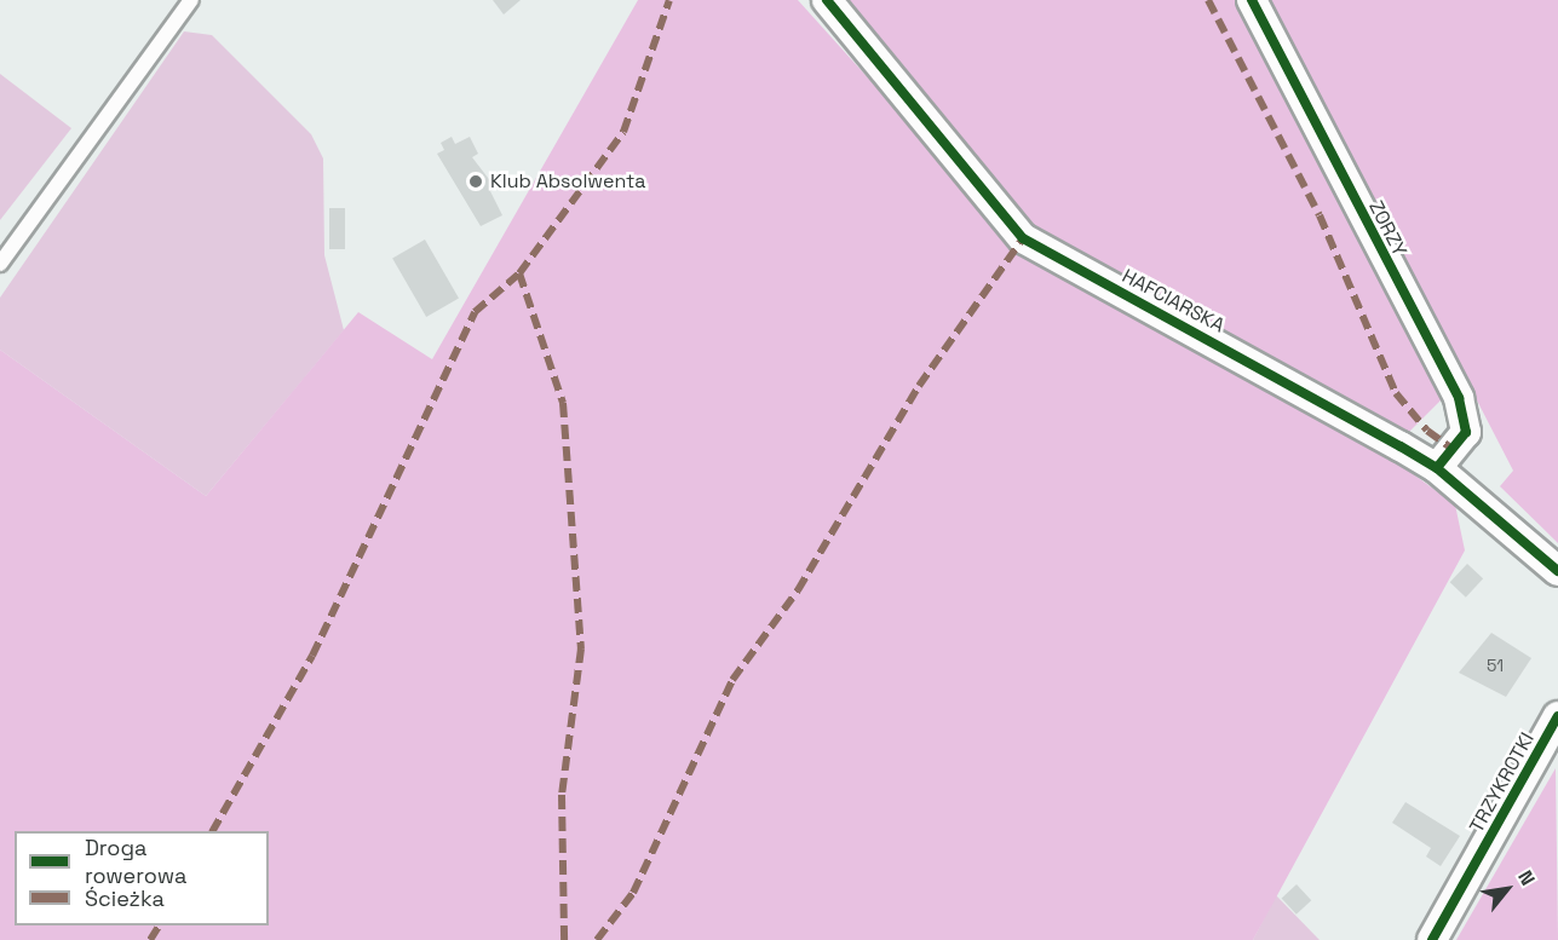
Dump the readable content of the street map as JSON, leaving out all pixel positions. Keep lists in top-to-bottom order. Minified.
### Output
{"streets":{"street":["ZORZY","HAFCIARSKA","TRZYKROTKI"]},"crossings":[["ZORZY","HAFCIARSKA"]],"places":["Klub Absolwenta"],"house_numbers":["51"],"legend":["Droga rowerowa","Ścieżka"],"north":"top right"}
